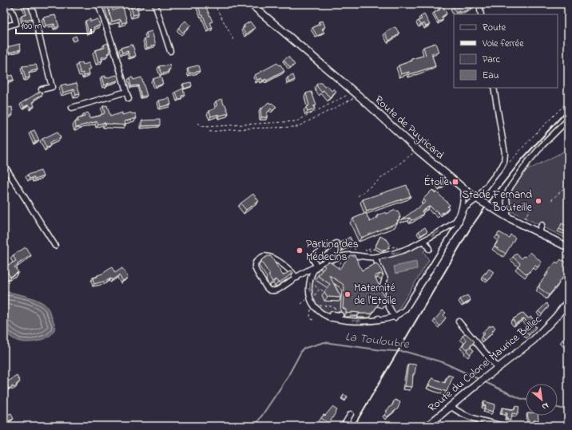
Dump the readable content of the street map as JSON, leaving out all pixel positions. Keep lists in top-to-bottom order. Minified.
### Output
{"streets":{"main road":["Route de Puyricard","Route du Colonel Maurice Bellec"]},"water":["La Touloubre"],"places":{"transit":["Étoile"],"other":["Stade Fernand Bouteille","Parking des Médecins","Maternité de l'Etoile"]},"legend":["Route","Voie ferrée","Parc","Eau"],"scale_bar":"100 m","north":"bottom right"}
